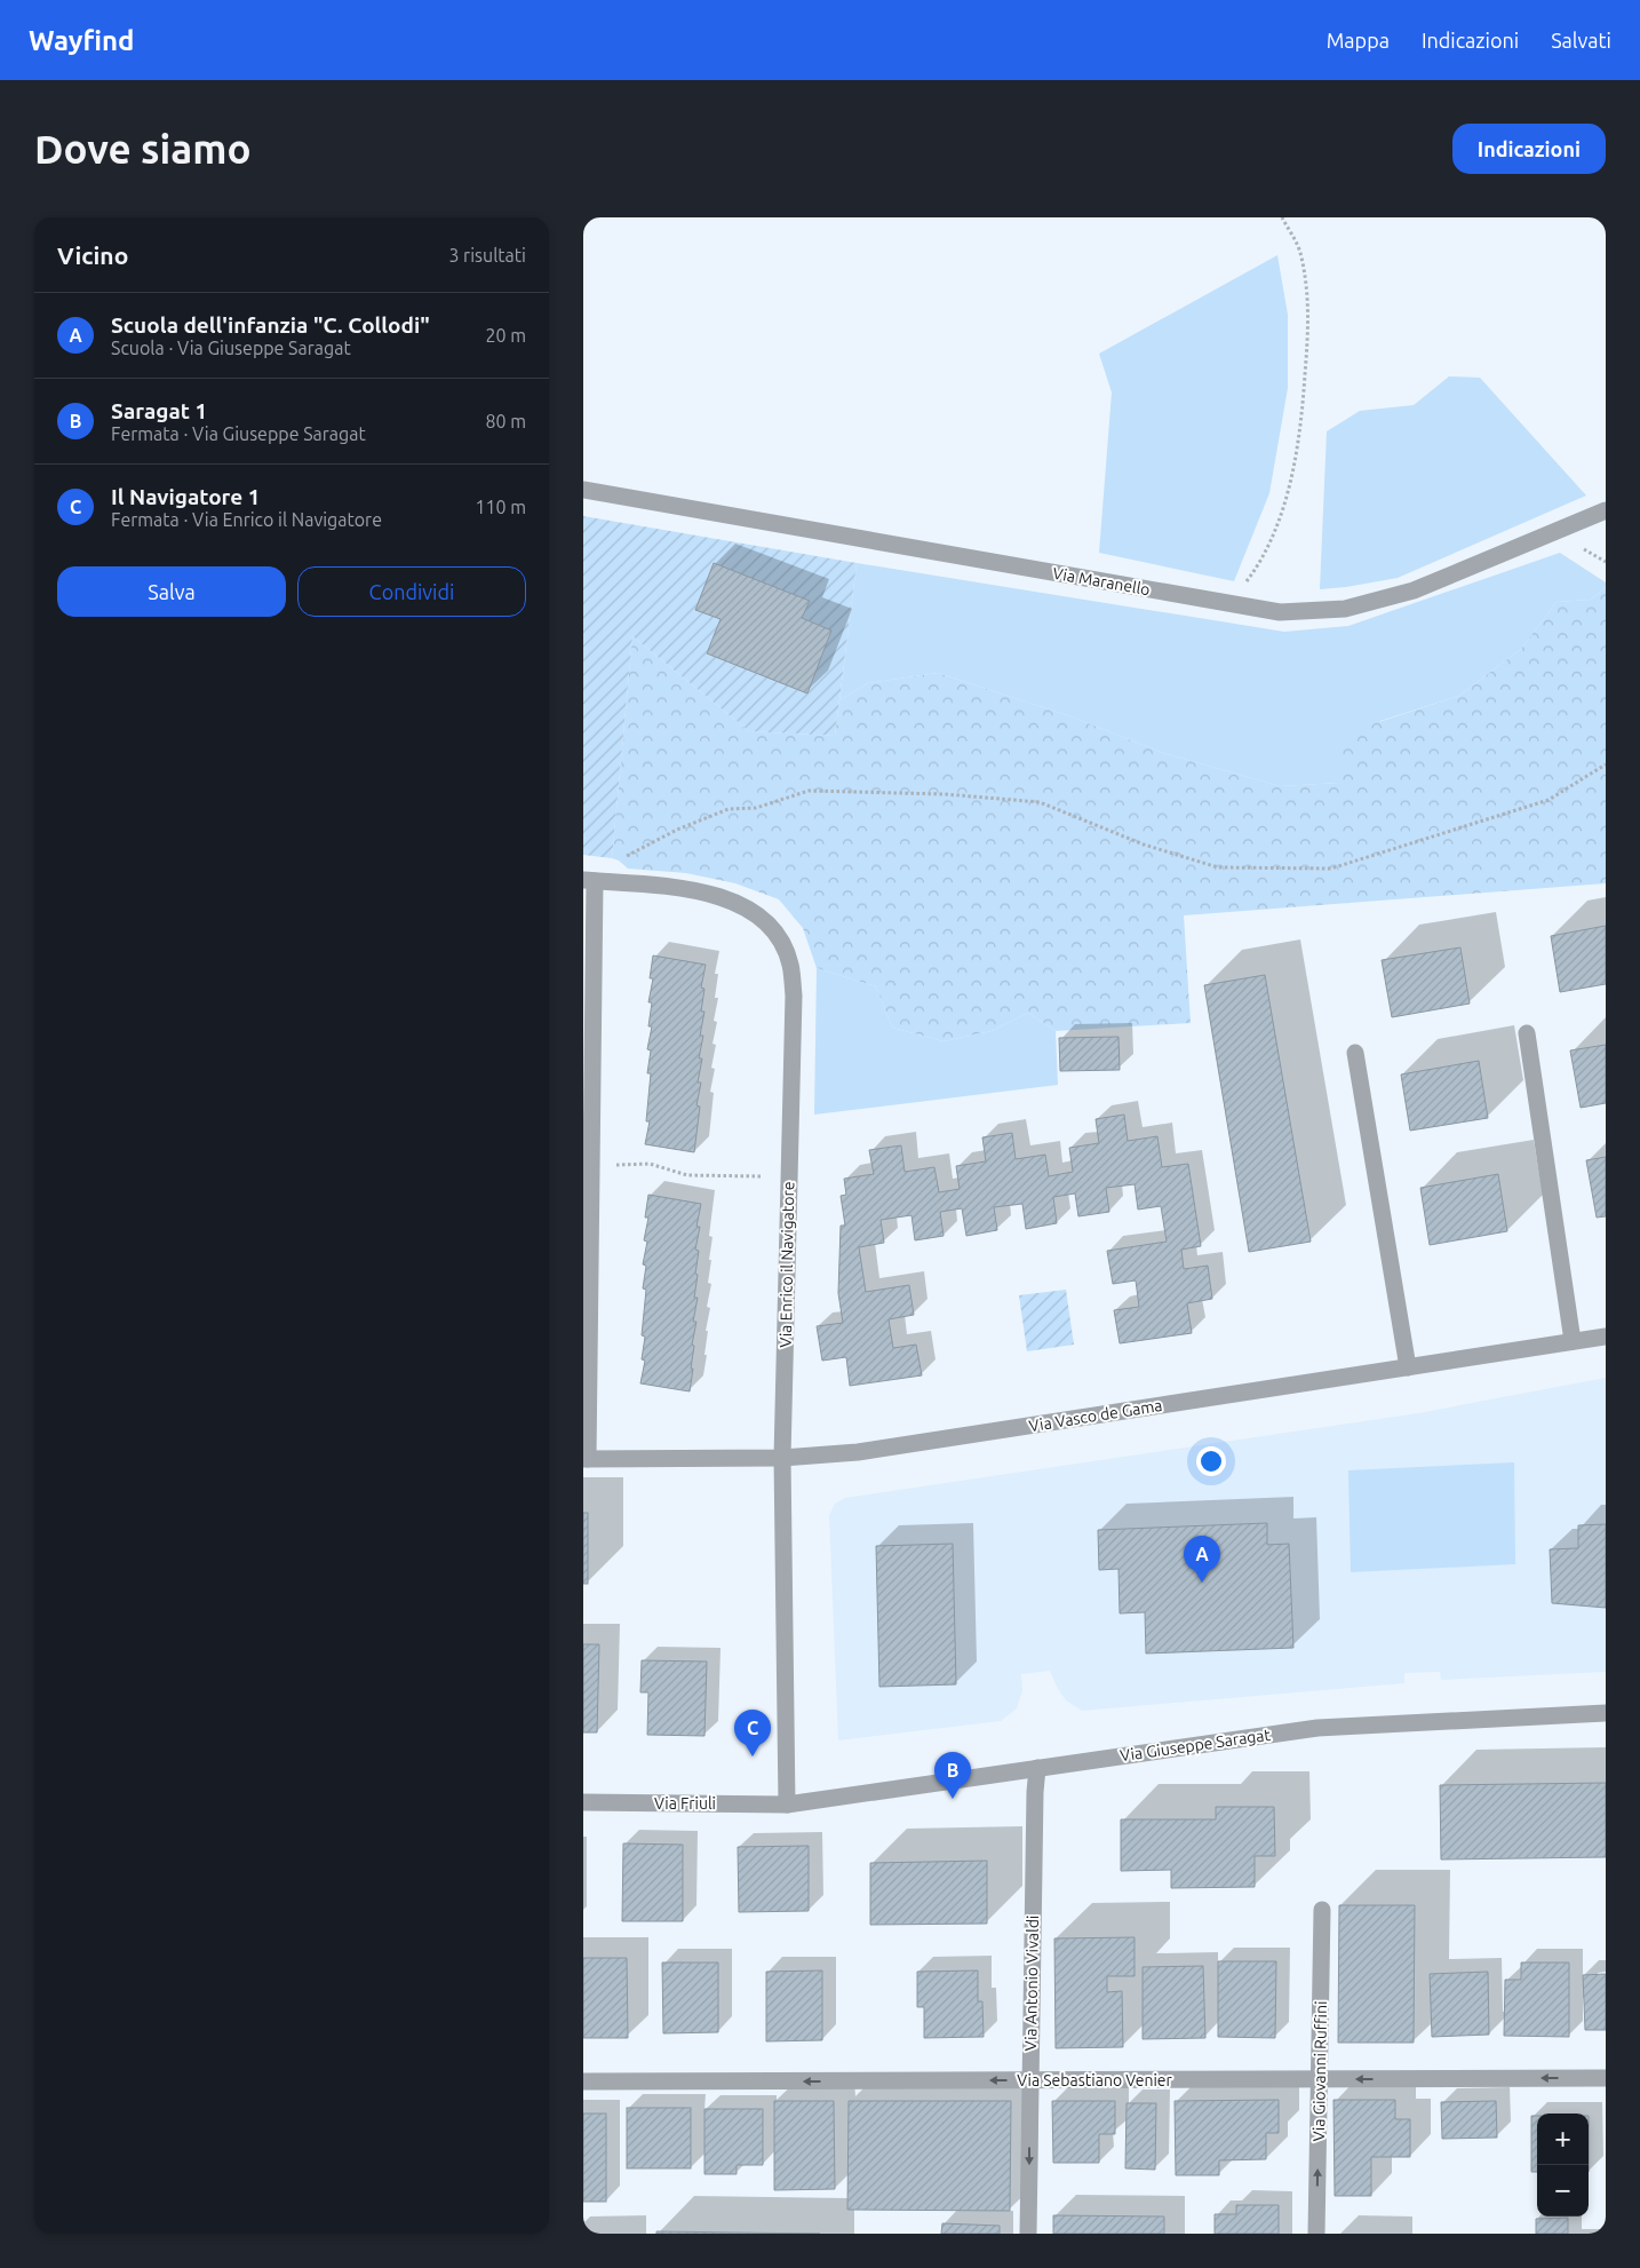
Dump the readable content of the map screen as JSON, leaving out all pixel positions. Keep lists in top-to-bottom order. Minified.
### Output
{"streets":{"street":["Via Maranello","Via Enrico il Navigatore","Via Vasco de Gama","Via Giuseppe Saragat","Via Friuli","Via Antonio Vivaldi","Via Giovanni Ruffini","Via Sebastiano Venier"]},"crossings":[["Via Enrico il Navigatore","Via Vasco de Gama"],["Via Enrico il Navigatore","Via Giuseppe Saragat"],["Via Enrico il Navigatore","Via Friuli"],["Via Giuseppe Saragat","Via Friuli"],["Via Giuseppe Saragat","Via Antonio Vivaldi"],["Via Antonio Vivaldi","Via Sebastiano Venier"],["Via Giovanni Ruffini","Via Sebastiano Venier"]],"one_way":["Via Giovanni Ruffini","Via Sebastiano Venier"],"page":{"header":"Wayfind","nav":["Mappa","Indicazioni","Salvati"],"buttons":["Indicazioni",["Salva","Condividi"]],"title":"Dove siamo","heading":["Vicino","3 risultati"],"list":[{"mark":"A","name":"Scuola dell'infanzia \"C. Collodi\"","note":"Scuola · Via Giuseppe Saragat","value":"20 m"},{"mark":"B","name":"Saragat 1","note":"Fermata · Via Giuseppe Saragat","value":"80 m"},{"mark":"C","name":"Il Navigatore 1","note":"Fermata · Via Enrico il Navigatore","value":"110 m"}],"pins":["A","C","B"],"map_buttons":["+","−"]}}
